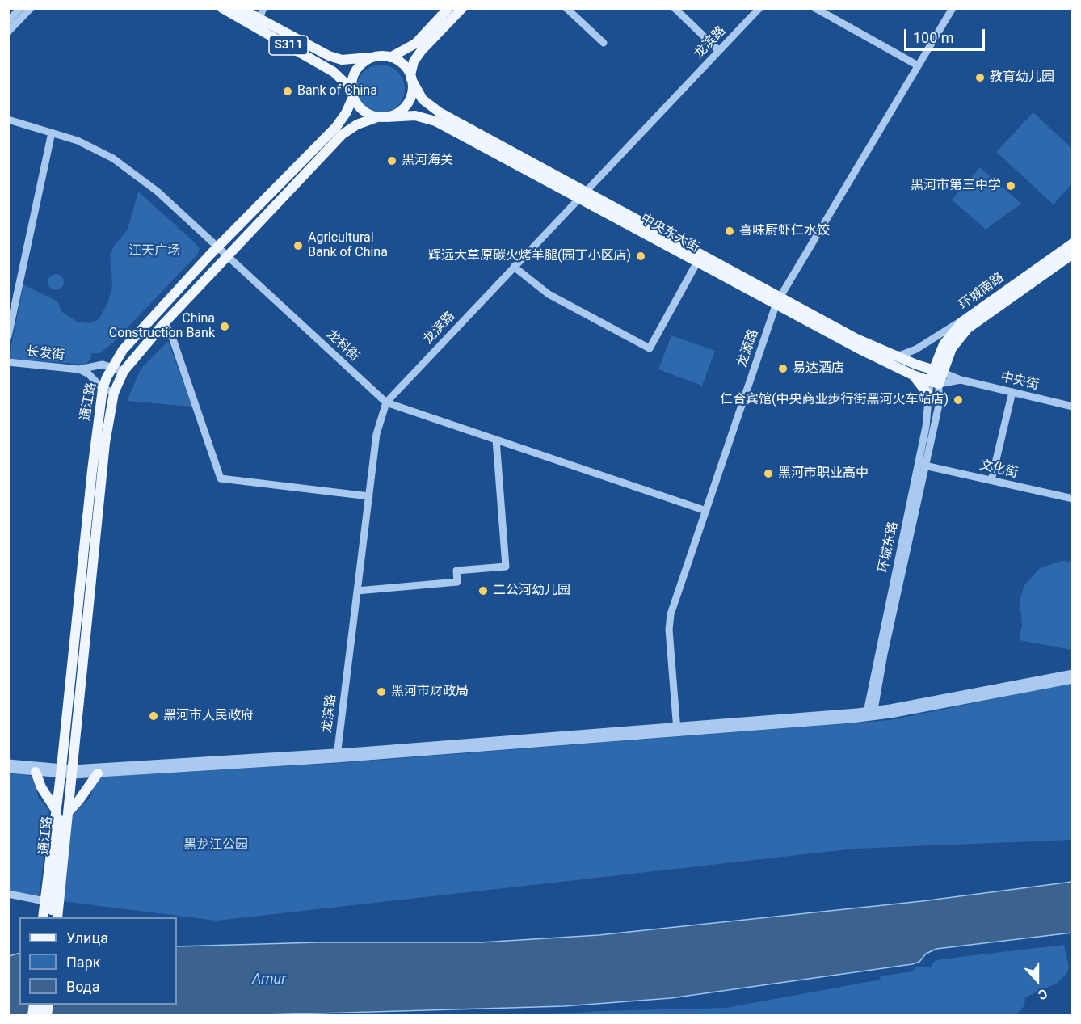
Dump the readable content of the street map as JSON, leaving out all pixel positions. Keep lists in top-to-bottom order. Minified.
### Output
{"streets":{"main road":["S311","中央东大街","环城南路","通江路"],"street":["龙滨路","龙科街","龙源路","长发街","中央街","文化街","环城东路"]},"crossings":[["龙滨路","中央东大街"],["龙滨路","龙科街"],["S311","中央东大街"],["S311","通江路"],["中央东大街","环城南路"],["中央东大街","龙源路"],["中央东大街","通江路"],["中央东大街","环城东路"],["环城南路","环城东路"],["龙科街","龙源路"],["龙科街","通江路"],["长发街","通江路"],["文化街","环城东路"]],"water":["Amur"],"parks":["江天广场","黑龙江公园"],"places":["教育幼儿园","Bank of China","黑河海关","黑河市第三中学","喜味厨虾仁水饺","Agricultural Bank of China","辉远大草原碳火烤羊腿(园丁小区店)","China Construction Bank","易达酒店","仁合宾馆(中央商业步行街黑河火车站店)","黑河市职业高中","二公河幼儿园","黑河市财政局","黑河市人民政府"],"legend":["Улица","Парк","Вода"],"scale_bar":"100 m","north":"bottom"}
